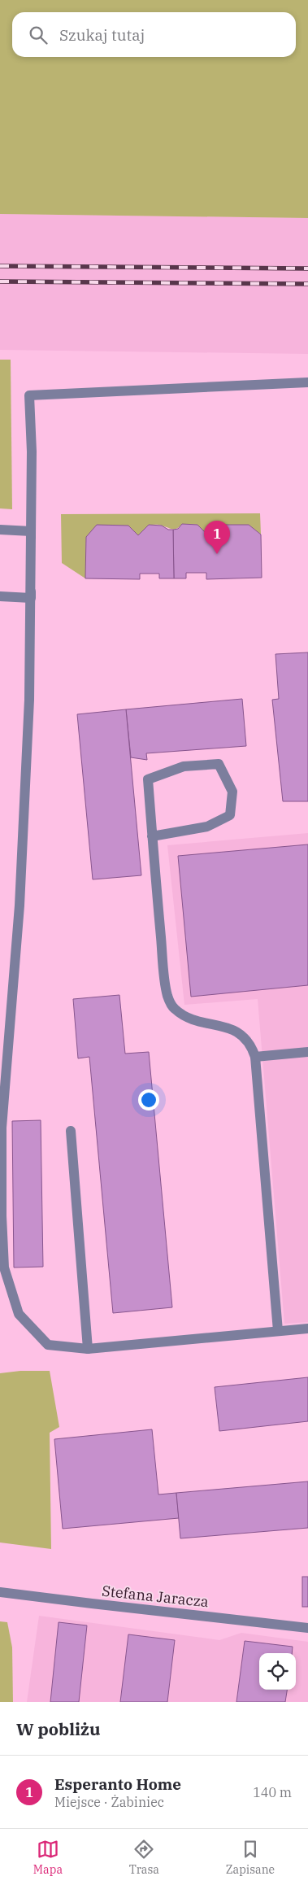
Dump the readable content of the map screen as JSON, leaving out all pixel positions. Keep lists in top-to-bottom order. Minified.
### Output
{"streets":{"street":["Stefana Jaracza"]},"page":{"search":"Szukaj tutaj","pins":"1","heading":"W pobliżu","list":[{"mark":"1","name":"Esperanto Home","note":"Miejsce · Żabiniec","value":"140 m"}],"nav":["Mapa","Trasa","Zapisane"]}}
